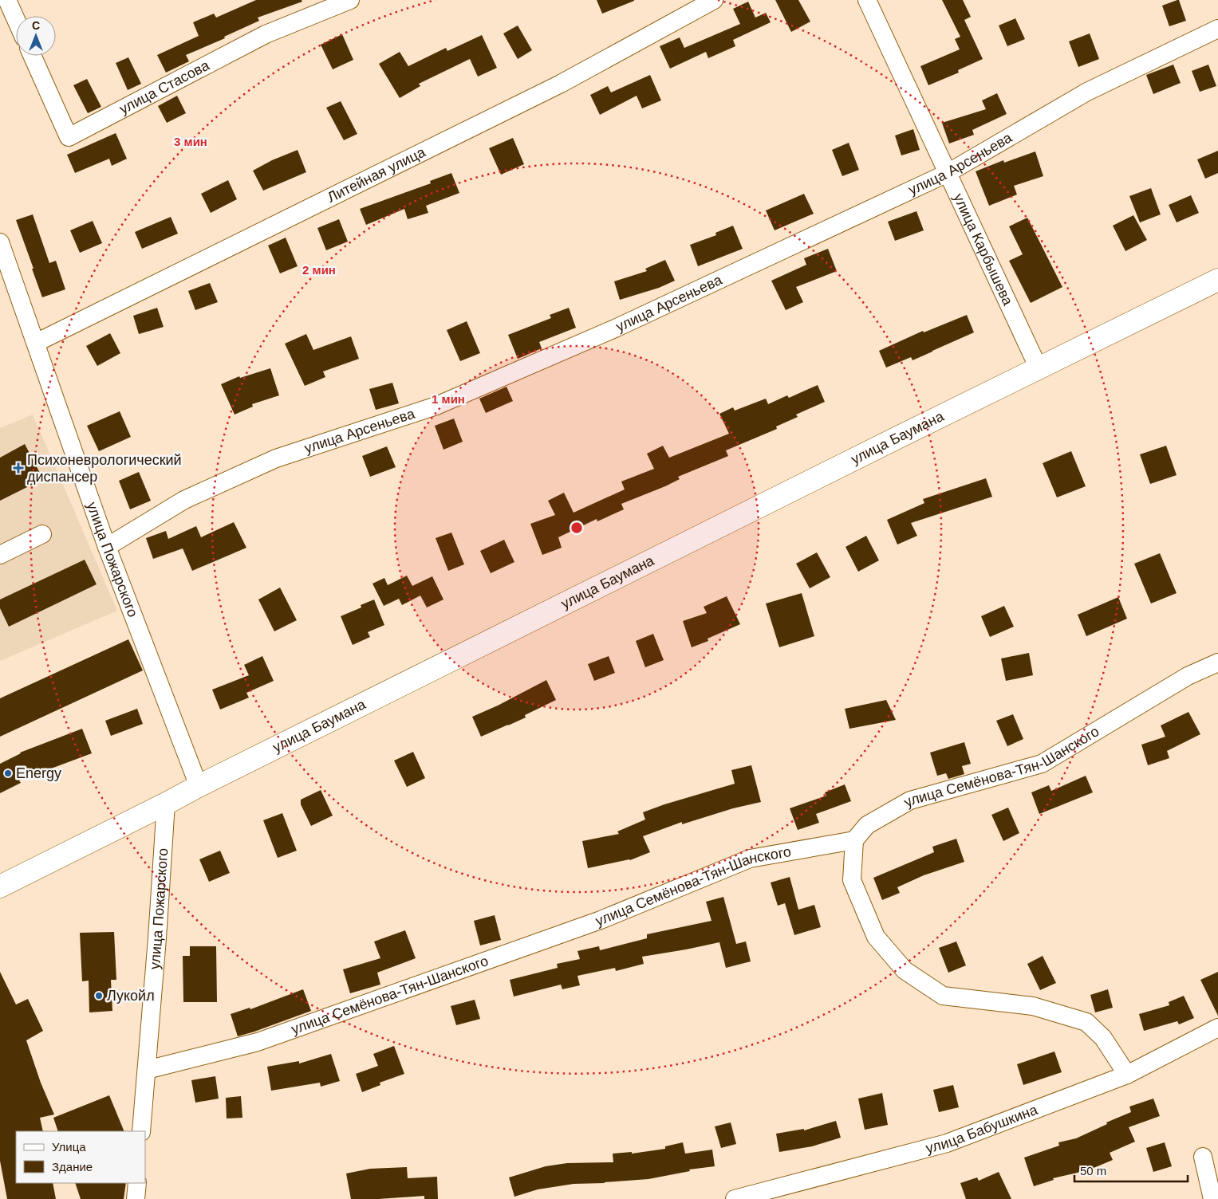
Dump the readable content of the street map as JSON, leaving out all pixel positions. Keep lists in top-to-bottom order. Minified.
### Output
{"streets":{"main road":["улица Баумана"],"street":["улица Стасова","улица Арсеньева","Литейная улица","улица Карбышева","улица Пожарского","улица Семёнова-Тян-Шанского","улица Бабушкина"]},"crossings":[["улица Арсеньева","улица Карбышева"],["улица Арсеньева","улица Пожарского"],["Литейная улица","улица Пожарского"],["улица Карбышева","улица Баумана"],["улица Баумана","улица Пожарского"],["улица Пожарского","улица Семёнова-Тян-Шанского"]],"places":{"health":["Психоневрологический диспансер"],"other":["Energy","Лукойл"]},"legend":["Улица","Здание"],"scale_bar":"50 m","north":"top","rings":["3 мин","2 мин","1 мин"]}
